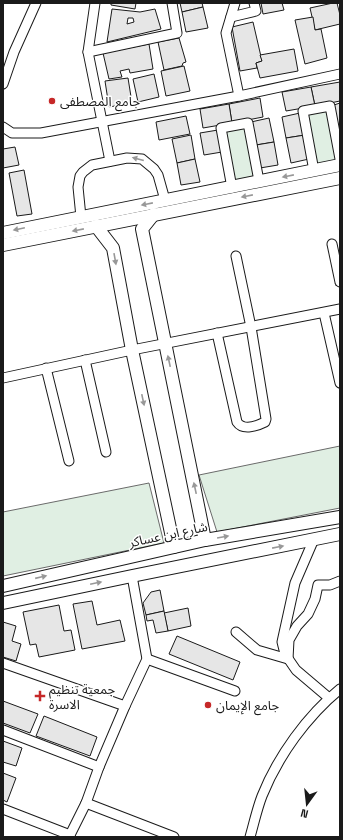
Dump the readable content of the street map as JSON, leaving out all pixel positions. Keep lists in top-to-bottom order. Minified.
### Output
{"streets":{"main road":["شارع ابن عساكر"]},"places":{"other":["جامع المصطفى","جامع الإيمان"],"health":["جمعية تنظيم الاسرة"]},"north":"bottom"}
